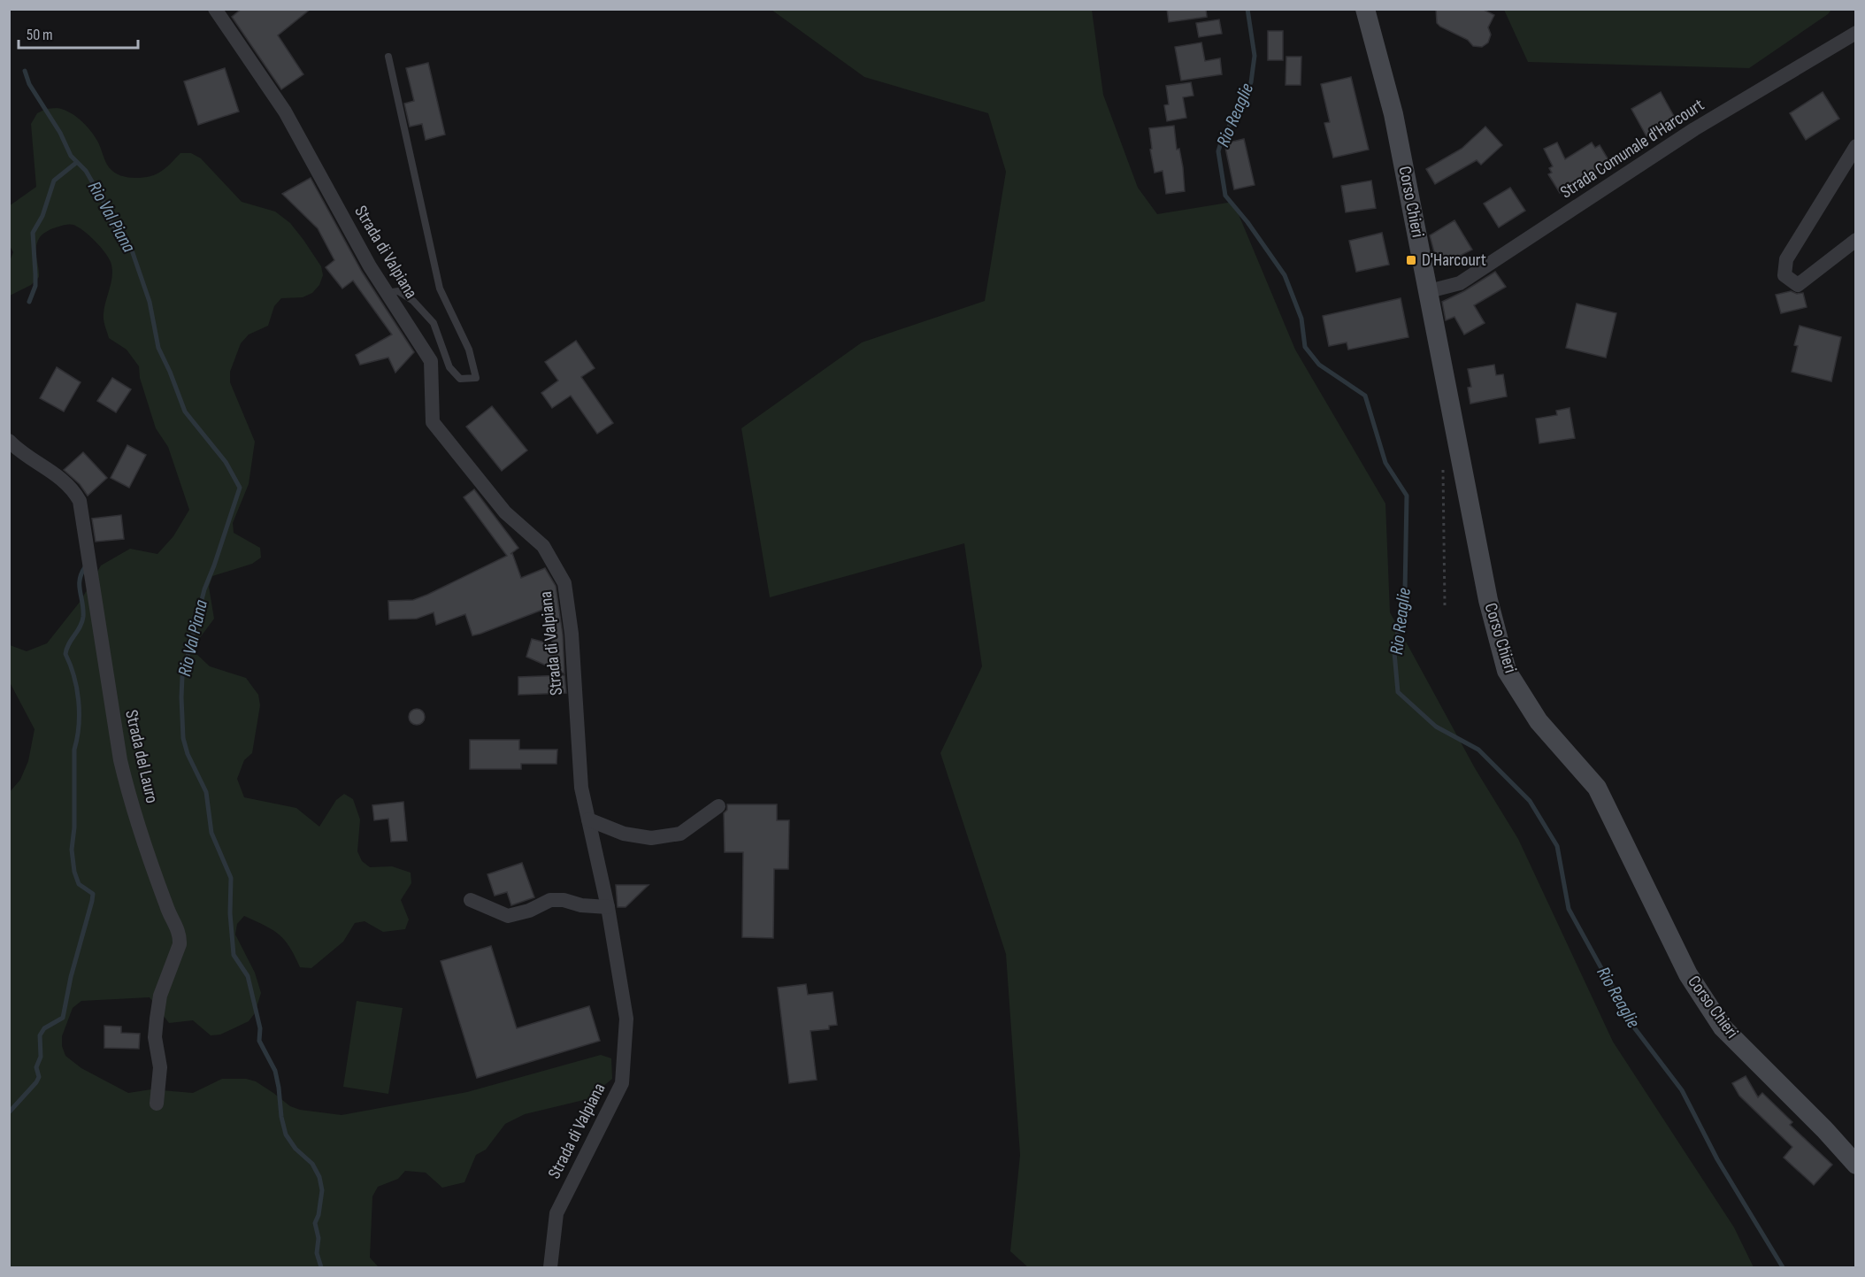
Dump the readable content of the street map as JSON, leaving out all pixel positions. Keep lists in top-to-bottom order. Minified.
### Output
{"streets":{"main road":["Corso Chieri"],"street":["Strada Comunale d'Harcourt","Strada di Valpiana","Strada del Lauro"]},"crossings":[["Strada Comunale d'Harcourt","Corso Chieri"]],"water":["Rio Reaglie","Rio Val Piana"],"places":{"transit":["D'Harcourt"]},"scale_bar":"50 m"}
